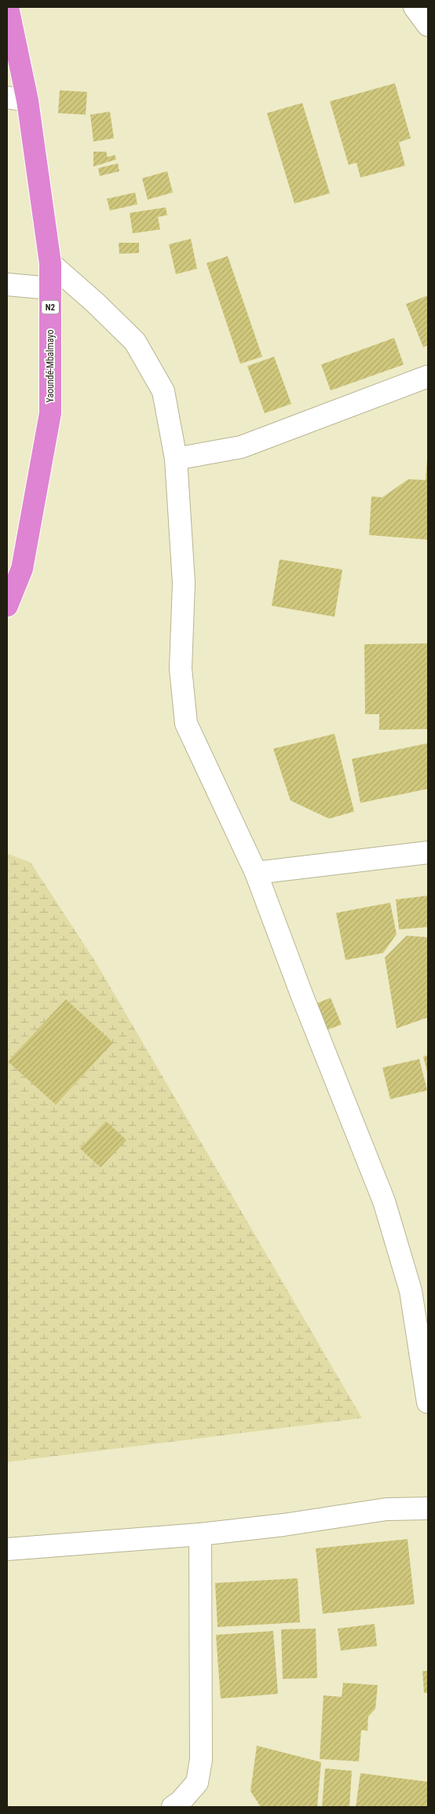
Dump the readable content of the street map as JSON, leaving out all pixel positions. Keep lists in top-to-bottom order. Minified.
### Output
{"streets":{"highway":["N2","Yaoundé-Mbalmayo"]}}
